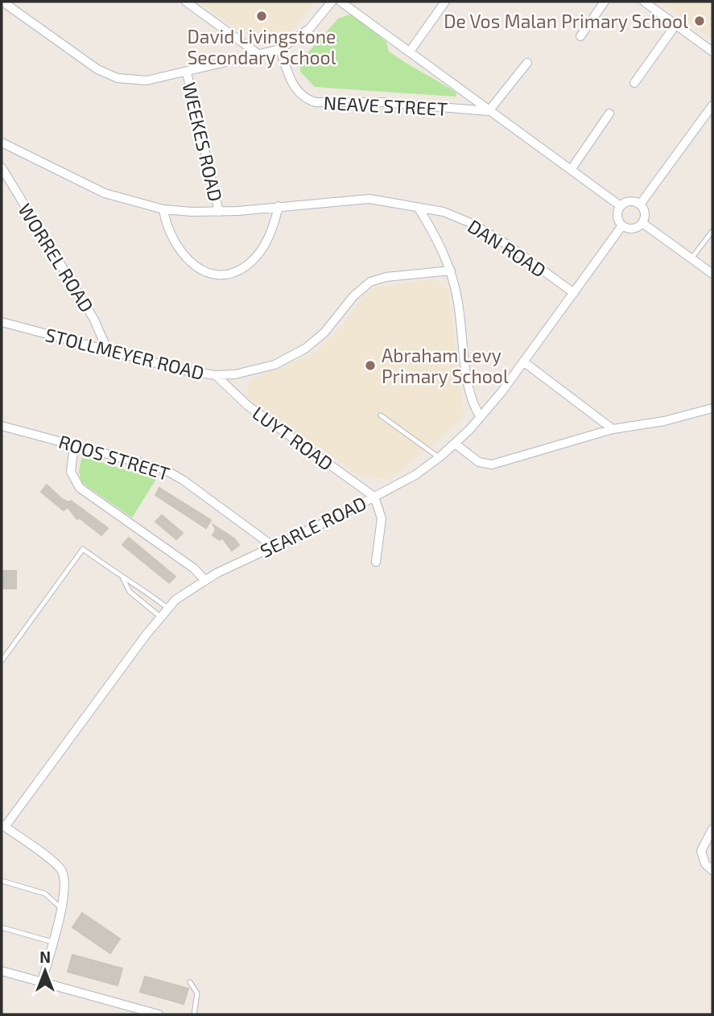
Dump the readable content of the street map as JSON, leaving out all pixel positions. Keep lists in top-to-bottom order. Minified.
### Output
{"streets":{"street":["NEAVE STREET","WEEKES ROAD","DAN ROAD","WORREL ROAD","STOLLMEYER ROAD","LUYT ROAD","ROOS STREET","SEARLE ROAD"]},"crossings":[["NEAVE STREET","SEARLE ROAD"],["WEEKES ROAD","DAN ROAD"],["DAN ROAD","SEARLE ROAD"],["WORREL ROAD","STOLLMEYER ROAD"],["STOLLMEYER ROAD","LUYT ROAD"],["LUYT ROAD","SEARLE ROAD"],["ROOS STREET","SEARLE ROAD"]],"places":["David Livingstone Secondary School","De Vos Malan Primary School","Abraham Levy Primary School"],"north":"top"}
